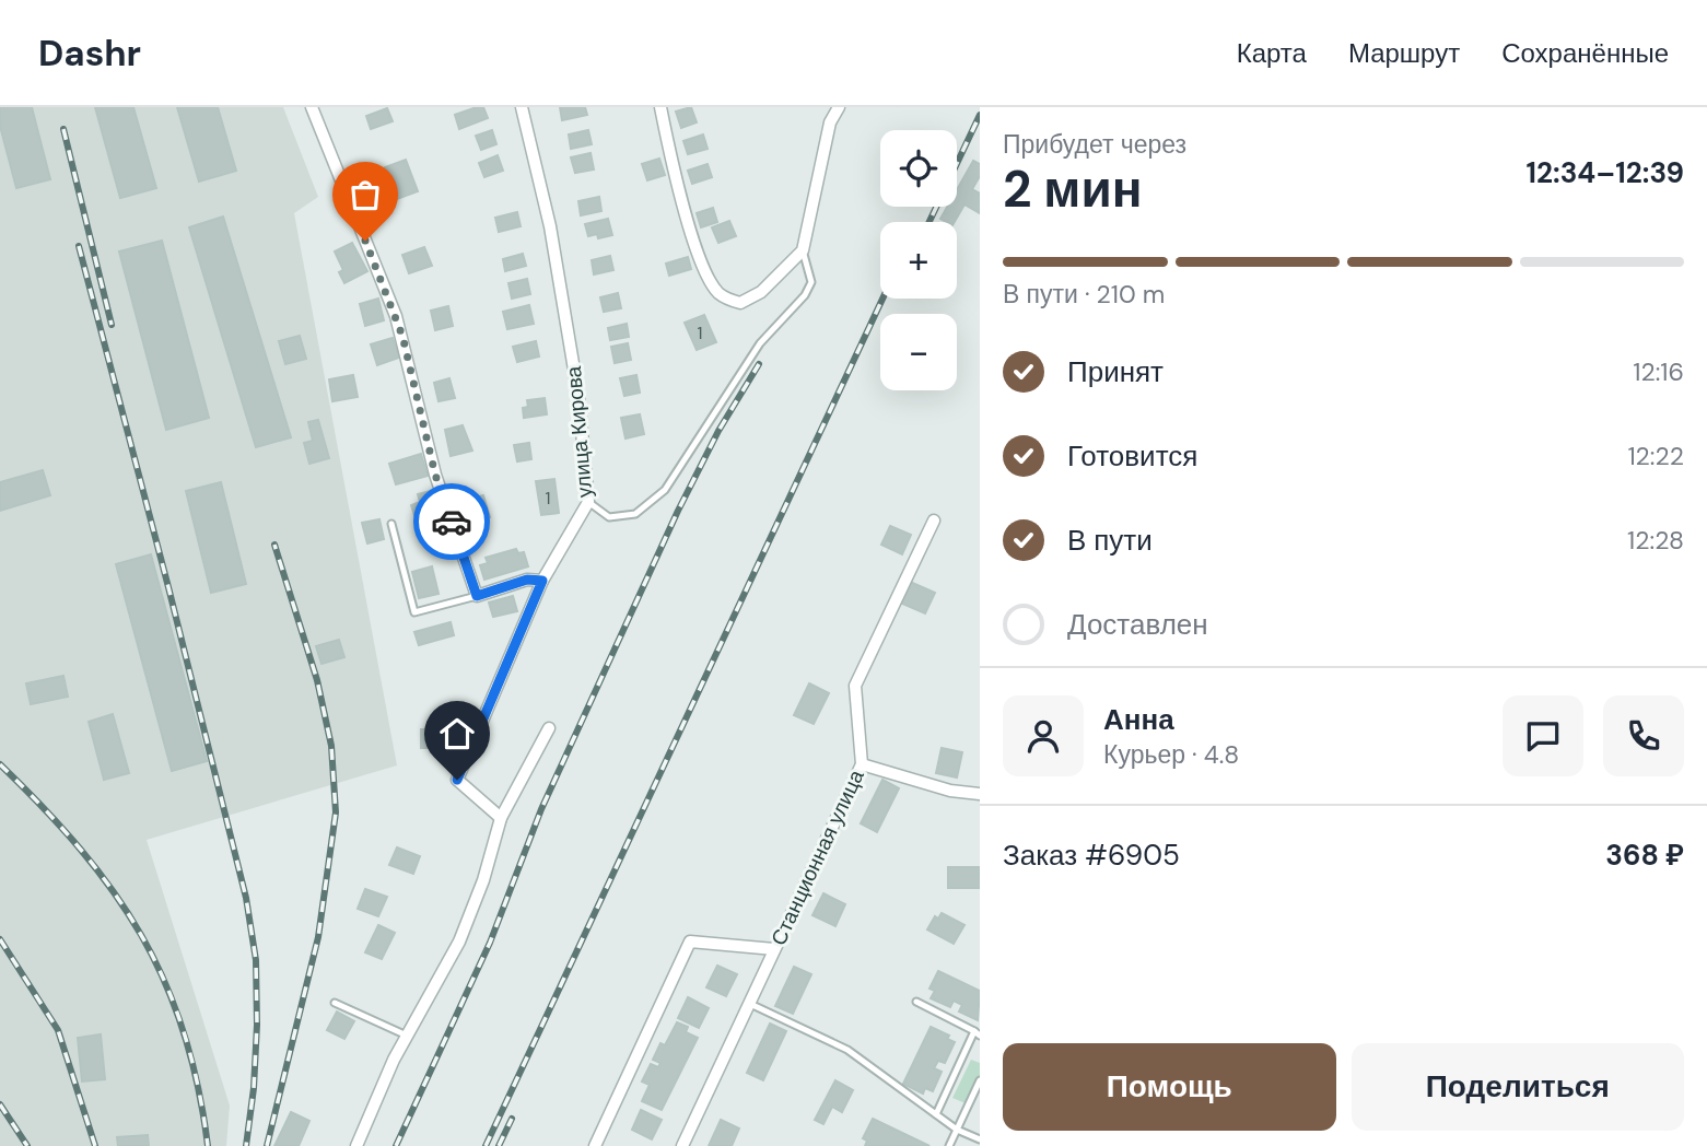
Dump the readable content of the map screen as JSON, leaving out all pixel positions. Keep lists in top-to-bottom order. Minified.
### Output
{"streets":{"street":["улица Кирова","Станционная улица"]},"house_numbers":["1","1"],"page":{"header":"Dashr","nav":["Карта","Маршрут","Сохранённые"],"heading":["2 мин","Прибудет через","12:34–12:39"],"panel":["Анна","Курьер · 4.8","Заказ #6905","368 ₽"],"map_buttons":["+","−"],"bar":"В пути · 210 m","list":[["Принят","12:16"],["Готовится","12:22"],["В пути","12:28"],"Доставлен"],"buttons":["Помощь","Поделиться"]}}
